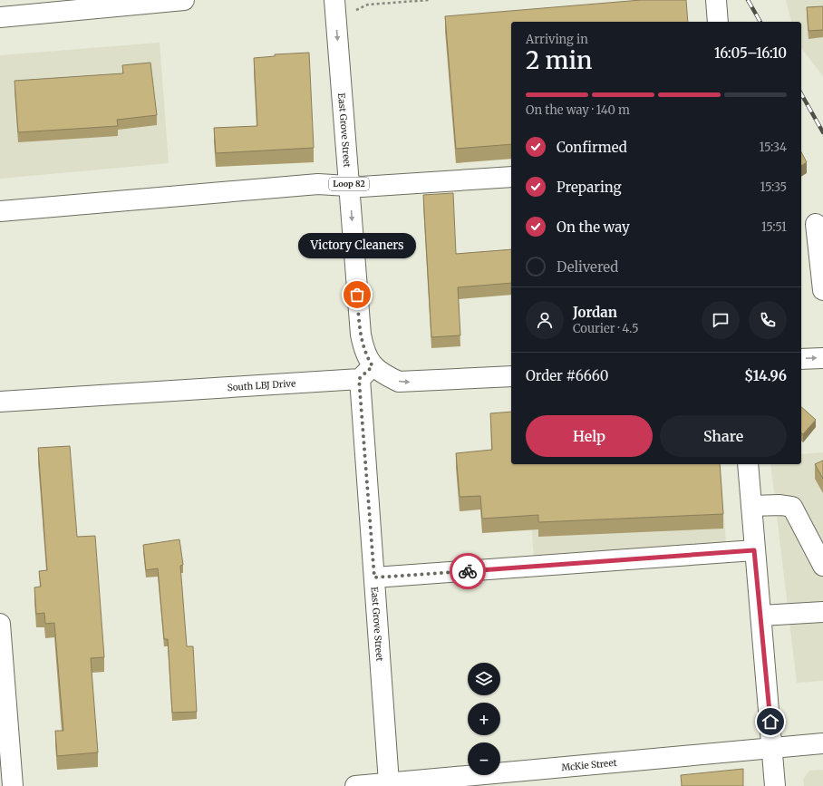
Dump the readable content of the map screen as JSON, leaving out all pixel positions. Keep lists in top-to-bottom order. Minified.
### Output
{"streets":{"street":["East Grove Street","Loop 82","South LBJ Drive","McKie Street"]},"crossings":[["East Grove Street","Loop 82"],["East Grove Street","South LBJ Drive"],["East Grove Street","McKie Street"],["Loop 82","South LBJ Drive"]],"one_way":["East Grove Street"],"places":["Victory Cleaners"],"page":{"heading":["2 min","Arriving in","16:05–16:10"],"panel":["Jordan","Courier · 4.5","Order #6660","$14.96"],"bar":"On the way · 140 m","list":[["Confirmed","15:34"],["Preparing","15:35"],["On the way","15:51"],"Delivered"],"bubble":"Victory Cleaners","buttons":["Help","Share"],"map_buttons":["+","−"]}}
